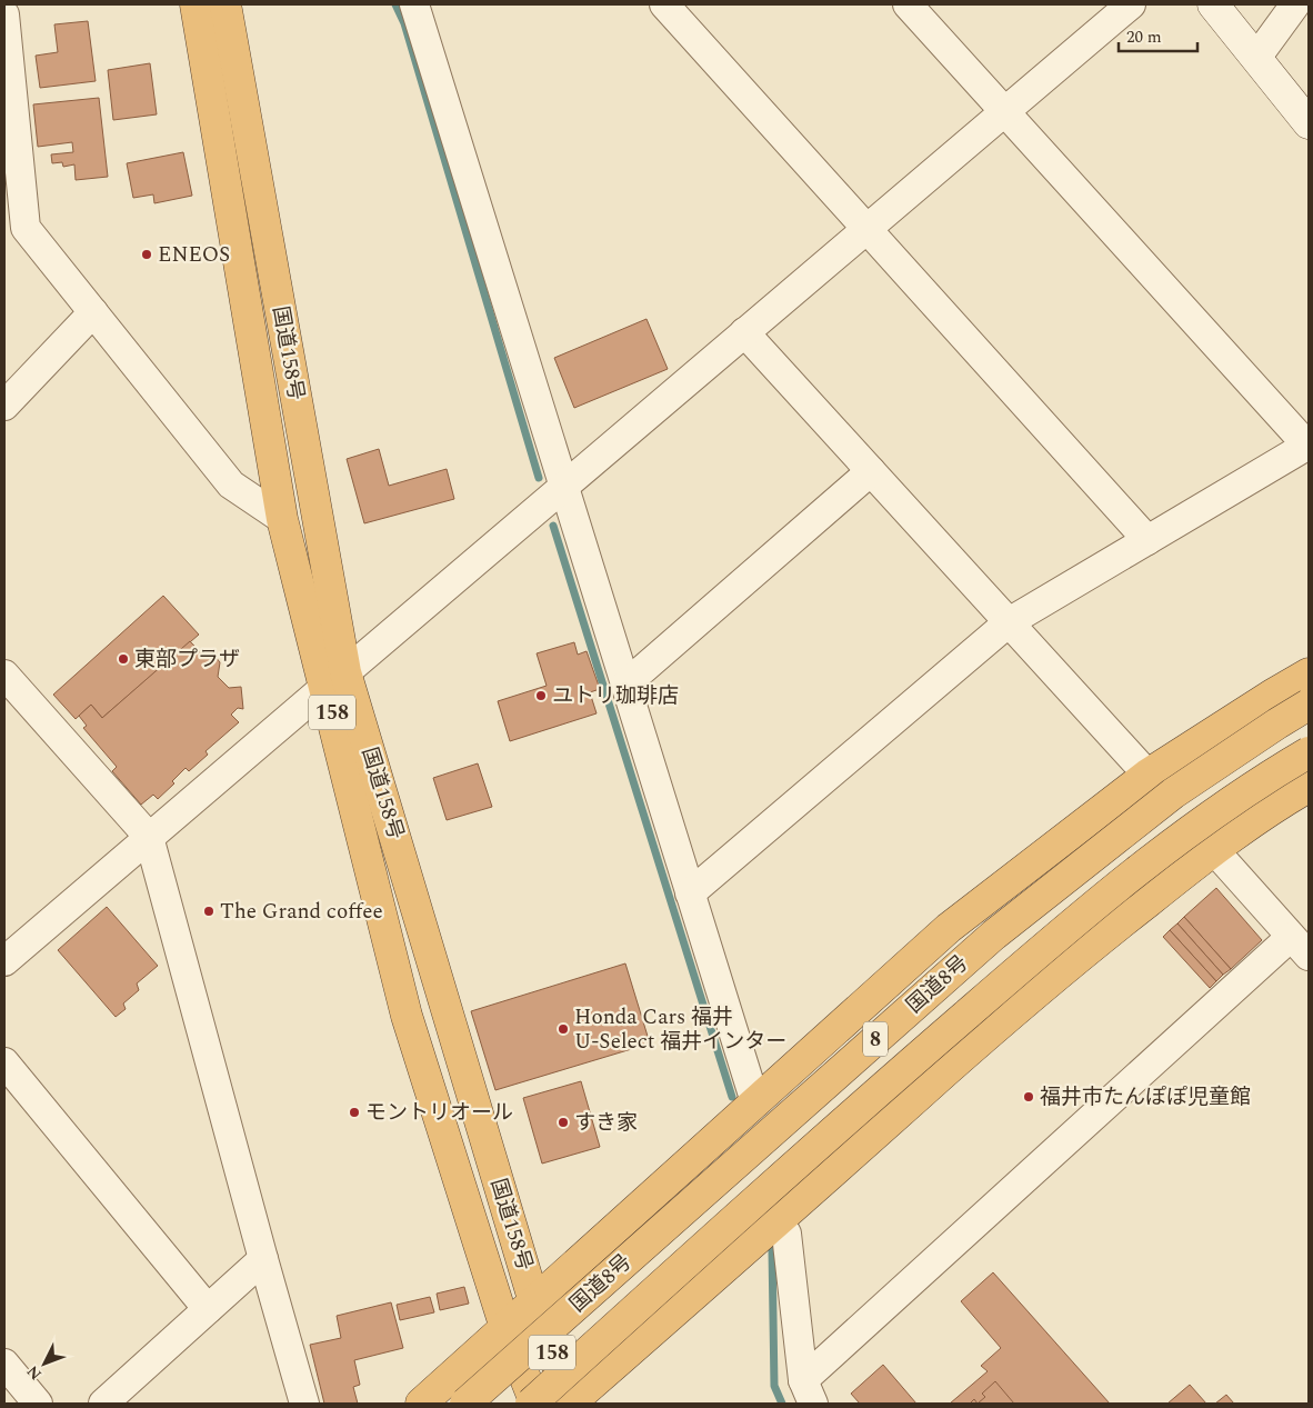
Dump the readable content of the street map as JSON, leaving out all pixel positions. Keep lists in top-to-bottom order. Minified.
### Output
{"streets":{"highway":["国道158号","158","国道8号","8"]},"places":["ENEOS","東部プラザ","ユトリ珈琲店","The Grand coffee","Honda Cars 福井 U-Select 福井インター","福井市たんぽぽ児童館","モントリオール","すき家"],"scale_bar":"20 m","north":"bottom left"}
